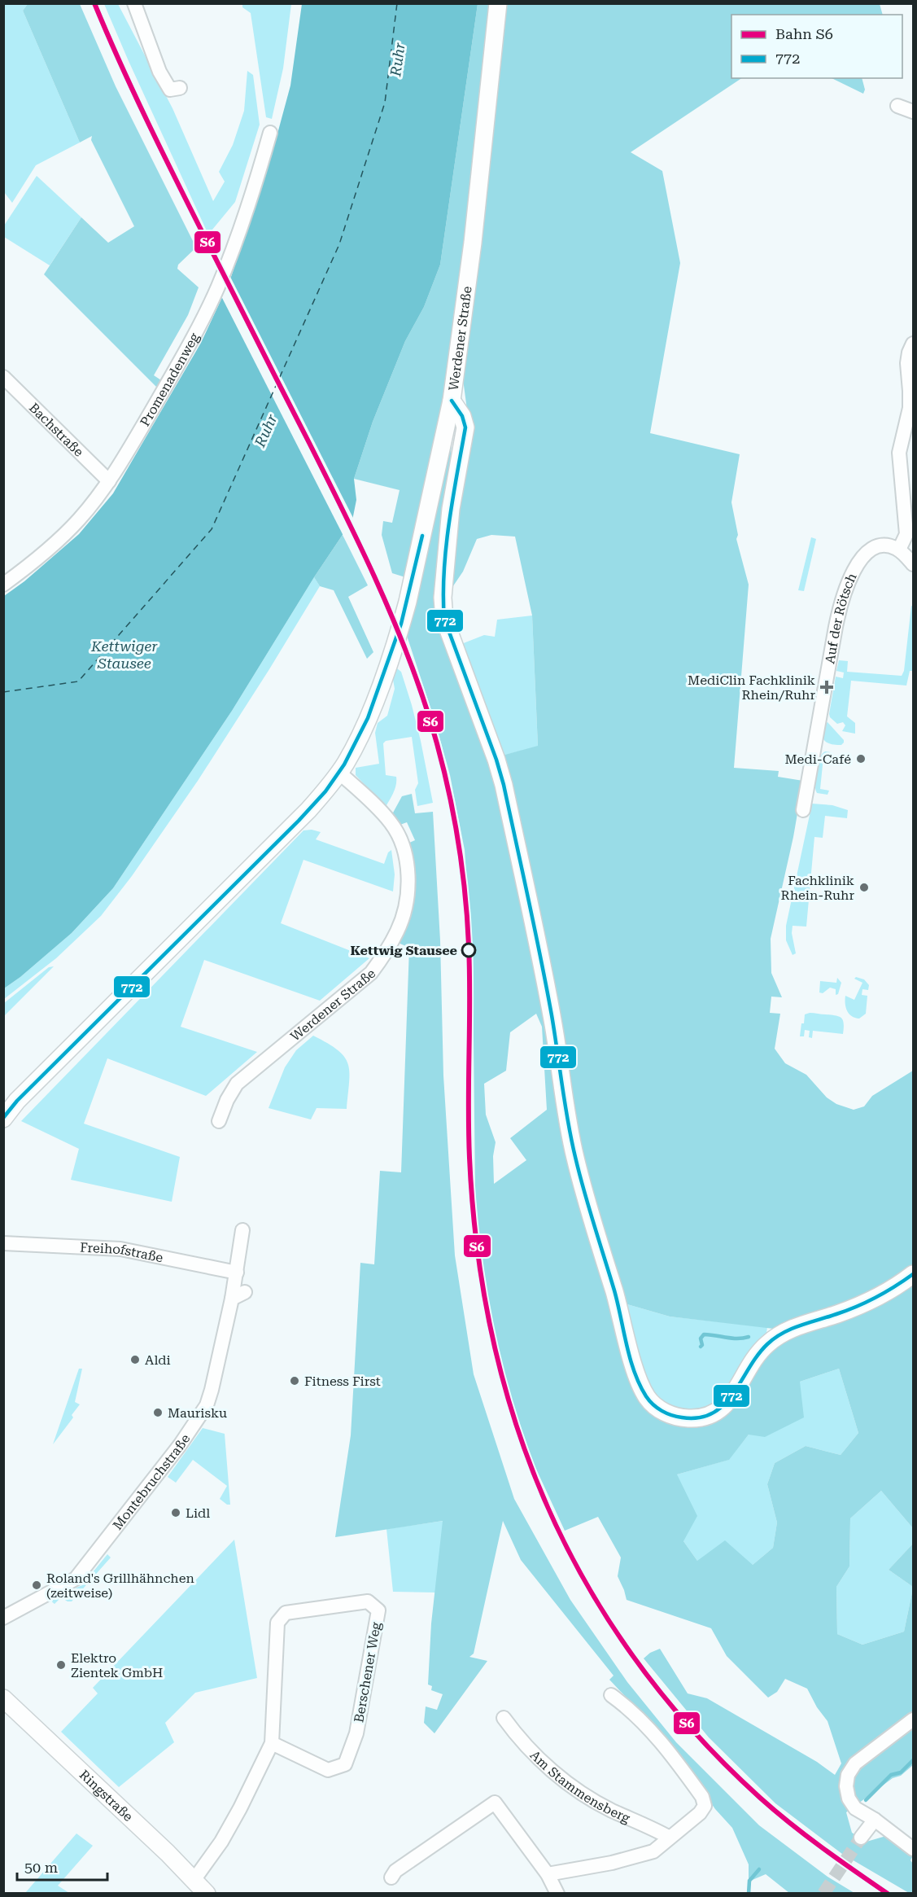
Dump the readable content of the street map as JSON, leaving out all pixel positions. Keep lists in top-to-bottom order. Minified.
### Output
{"streets":{"main road":["Werdener Straße","Ringstraße"],"street":["Promenadenweg","Bachstraße","Auf der Rötsch","Freihofstraße","Montebruchstraße","Berschener Weg","Am Stammensberg"]},"crossings":[["Promenadenweg","Bachstraße"],["Freihofstraße","Montebruchstraße"],["Berschener Weg","Ringstraße"]],"water":["Ruhr","Kettwiger Stausee"],"places":{"health":["MediClin Fachklinik Rhein/Ruhr"],"other":["Medi-Café","Fachklinik Rhein-Ruhr","Kettwig Stausee","Aldi","Fitness First","Maurisku","Lidl","Roland's Grillhähnchen (zeitweise)","Elektro Zientek GmbH"]},"lines":["rail line S6","transit line 772"],"legend":["Bahn S6","772"],"scale_bar":"50 m"}
